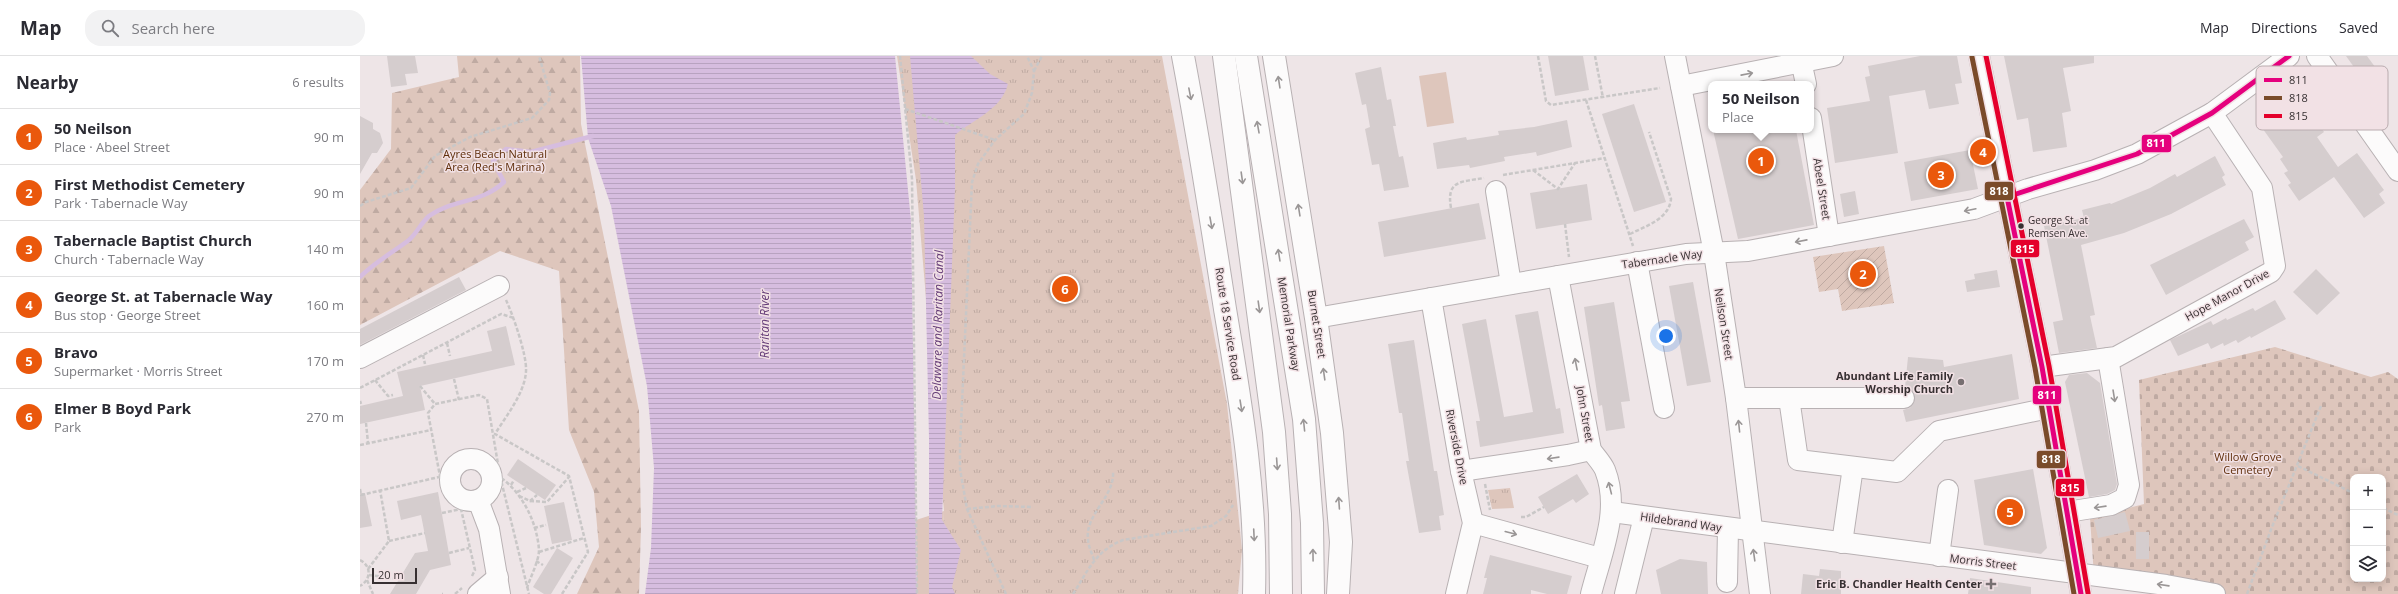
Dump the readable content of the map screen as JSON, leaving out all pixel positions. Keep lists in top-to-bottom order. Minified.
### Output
{"streets":{"main road":["Route 18 Service Road","Memorial Parkway","Burnet Street"],"street":["Abeel Street","Tabernacle Way","Hope Manor Drive","Neilson Street","John Street","Riverside Drive","Hildebrand Way","Morris Street"]},"crossings":[["Abeel Street","Tabernacle Way"],["Tabernacle Way","Hope Manor Drive"],["Tabernacle Way","Burnet Street"],["Tabernacle Way","Neilson Street"],["Tabernacle Way","John Street"],["Tabernacle Way","Riverside Drive"],["Neilson Street","Hildebrand Way"],["Neilson Street","Morris Street"],["John Street","Hildebrand Way"],["Hildebrand Way","Morris Street"]],"water":["Raritan River","Delaware and Raritan Canal"],"parks":["Ayres Beach Natural Area (Red's Marina)","Willow Grove Cemetery"],"places":{"other":["George St. at Remsen Ave.","Abundant Life Family Worship Church"],"health":["Eric B. Chandler Health Center"]},"lines":["transit line 811","transit line 815","transit line 818"],"legend":["811","818","815"],"scale_bar":"20 m","page":{"header":"Map","search":"Search here","nav":["Map","Directions","Saved"],"heading":["Nearby","6 results"],"popup":["50 Neilson","Place"],"list":[{"mark":"1","name":"50 Neilson","note":"Place · Abeel Street","value":"90 m"},{"mark":"2","name":"First Methodist Cemetery","note":"Park · Tabernacle Way","value":"90 m"},{"mark":"3","name":"Tabernacle Baptist Church","note":"Church · Tabernacle Way","value":"140 m"},{"mark":"4","name":"George St. at Tabernacle Way","note":"Bus stop · George Street","value":"160 m"},{"mark":"5","name":"Bravo","note":"Supermarket · Morris Street","value":"170 m"},{"mark":"6","name":"Elmer B Boyd Park","note":"Park","value":"270 m"}],"pins":["4","1","3","2","6","5"],"map_buttons":["+","−"],"scale":"20 m"}}
